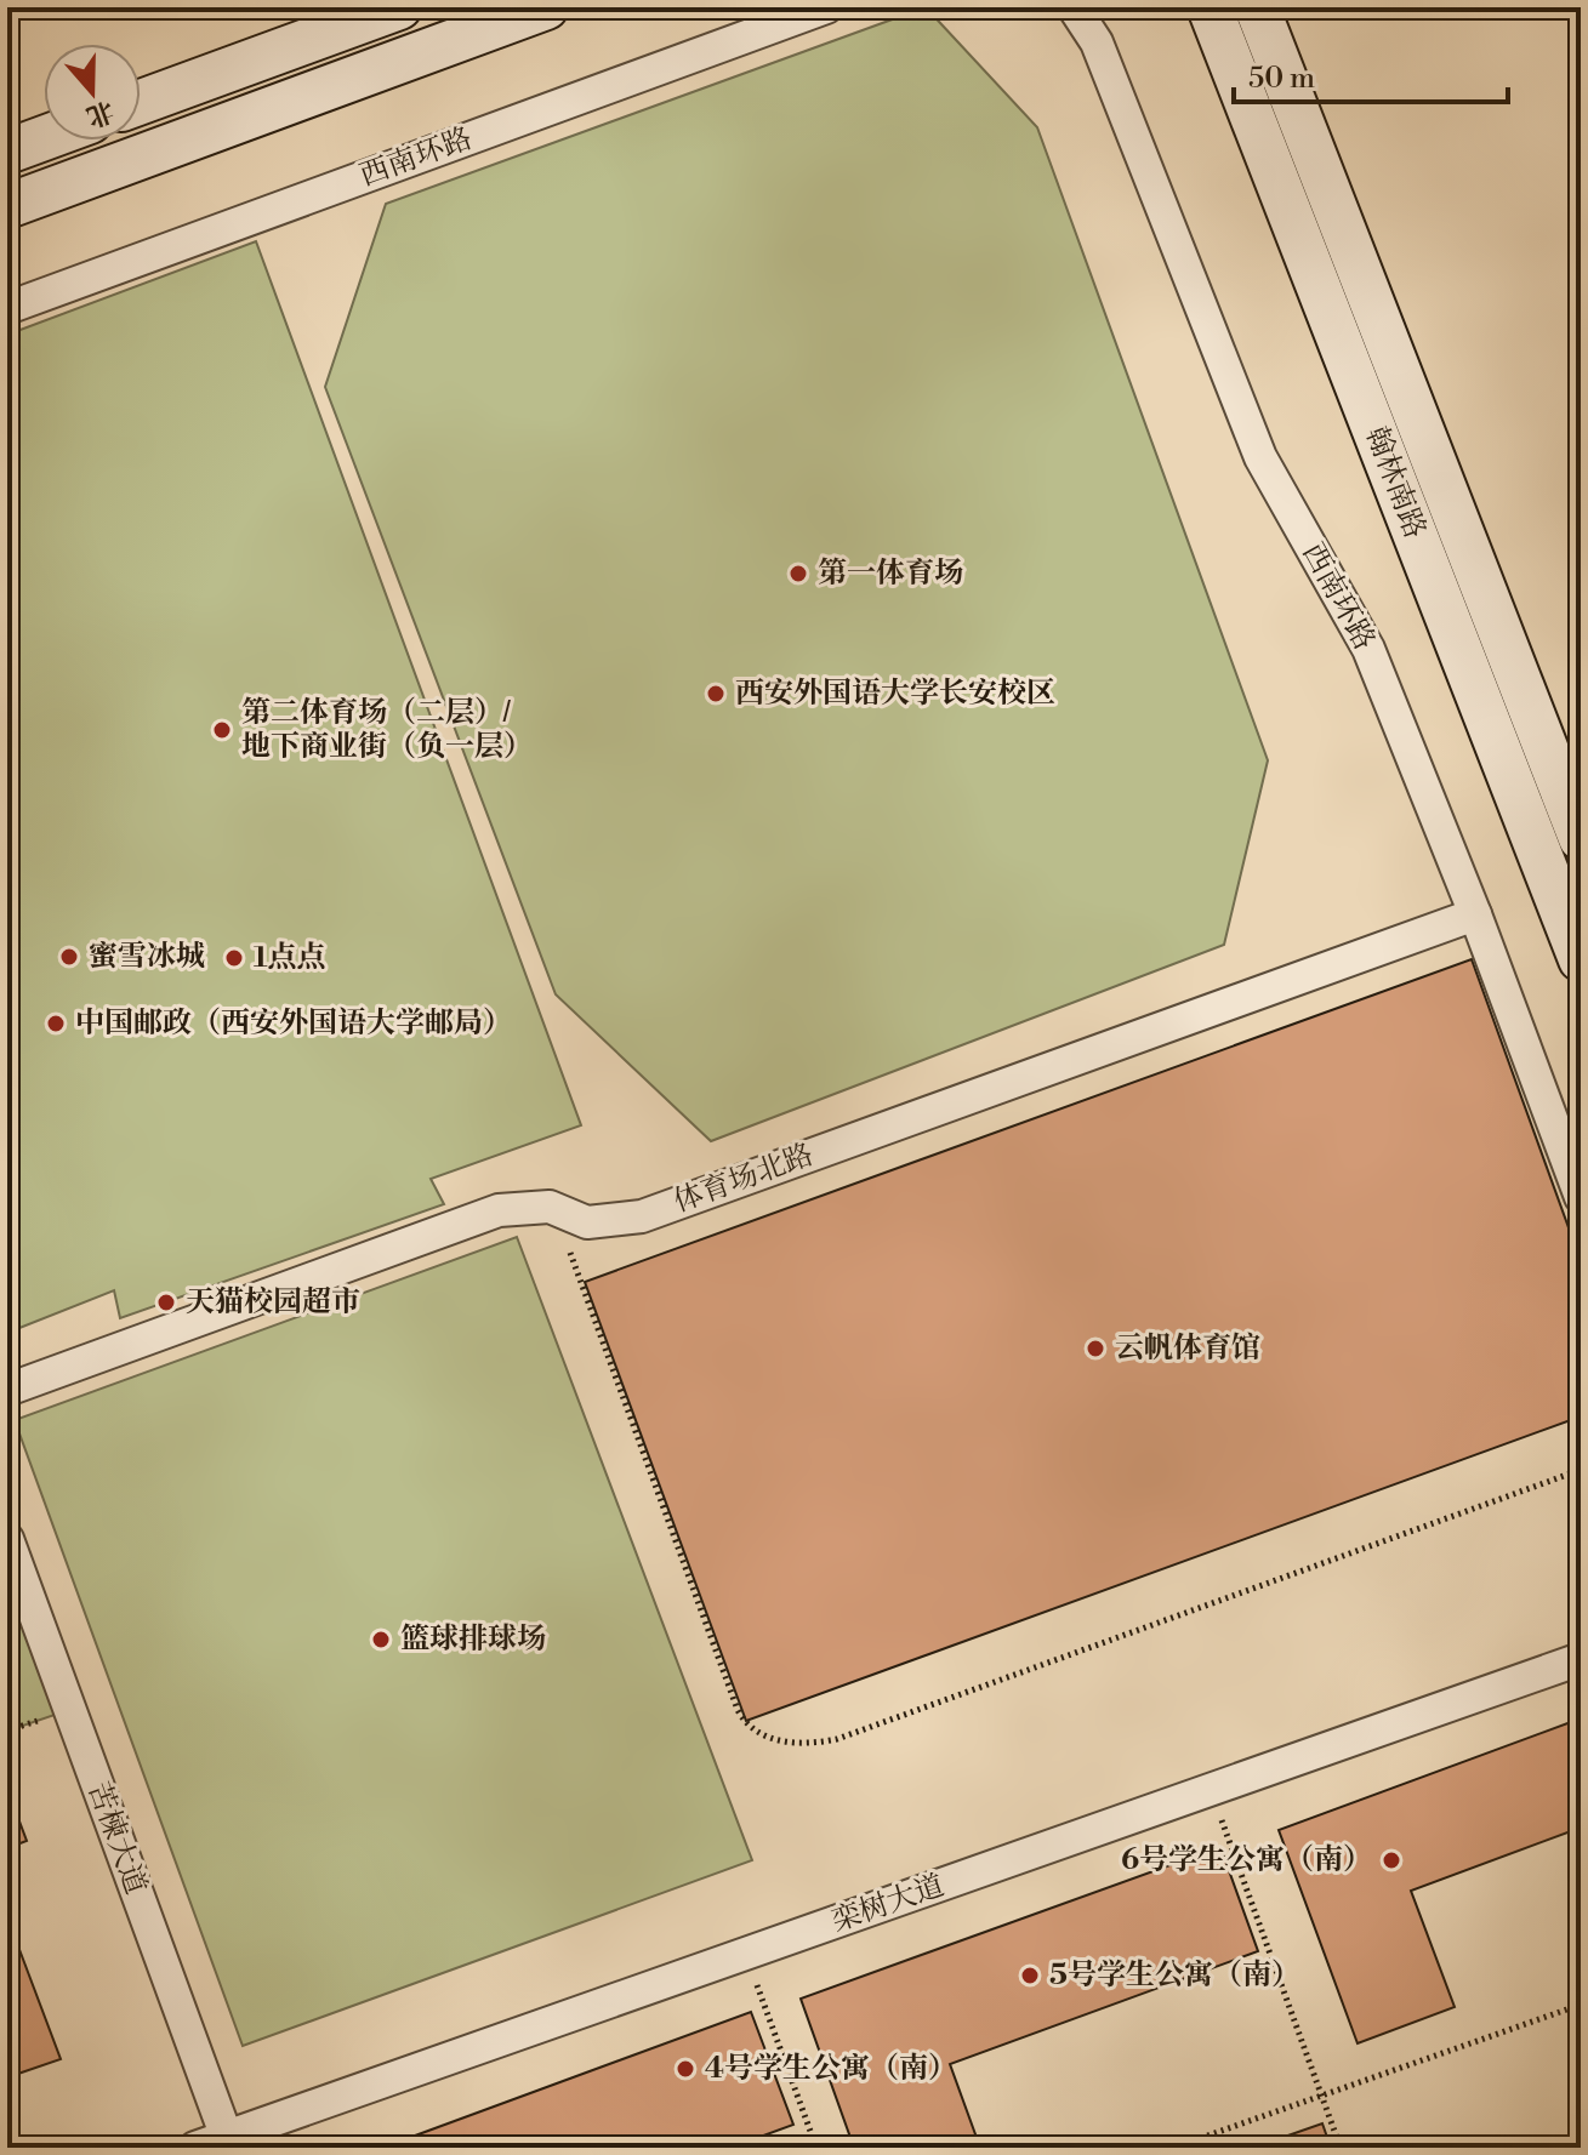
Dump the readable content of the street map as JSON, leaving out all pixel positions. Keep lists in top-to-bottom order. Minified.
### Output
{"streets":{"street":["西南环路","翰林南路","体育场北路","苦楝大道","栾树大道"]},"crossings":[["西南环路","体育场北路"],["苦楝大道","栾树大道"]],"places":["第一体育场","西安外国语大学长安校区","第二体育场（二层）/ 地下商业街（负一层）","蜜雪冰城","1点点","中国邮政（西安外国语大学邮局）","天猫校园超市","云帆体育馆","篮球排球场","6号学生公寓（南）","5号学生公寓（南）","4号学生公寓（南）"],"scale_bar":"50 m","north":"bottom"}
